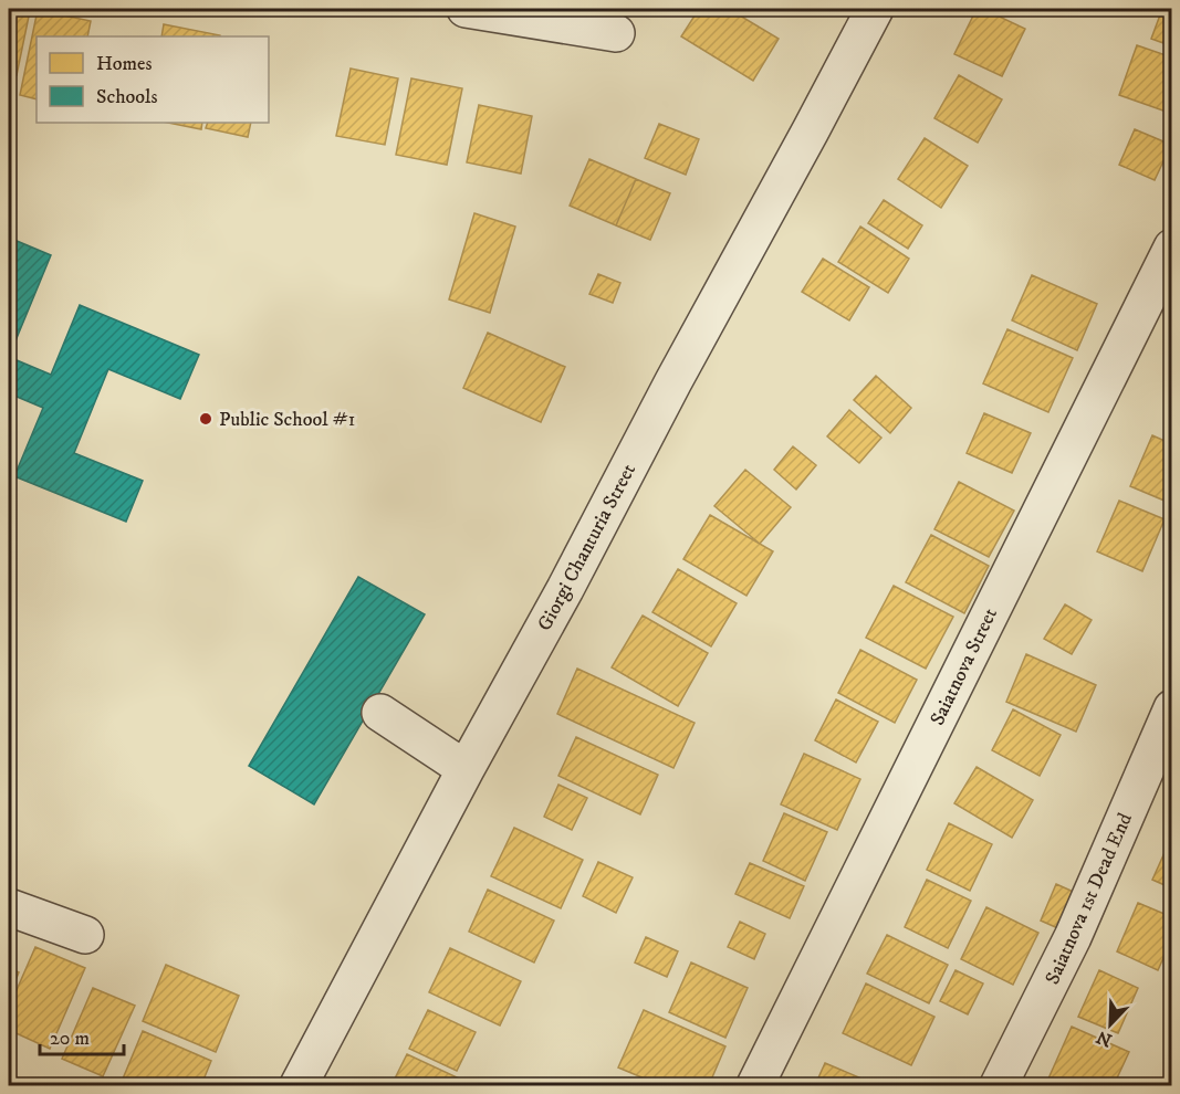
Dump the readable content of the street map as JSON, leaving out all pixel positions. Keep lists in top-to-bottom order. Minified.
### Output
{"streets":{"street":["Giorgi Chanturia Street","Saiatnova Street","Saiatnova 1st Dead End"]},"places":["Public School #1"],"legend":["Homes","Schools"],"scale_bar":"20 m","north":"bottom left"}
